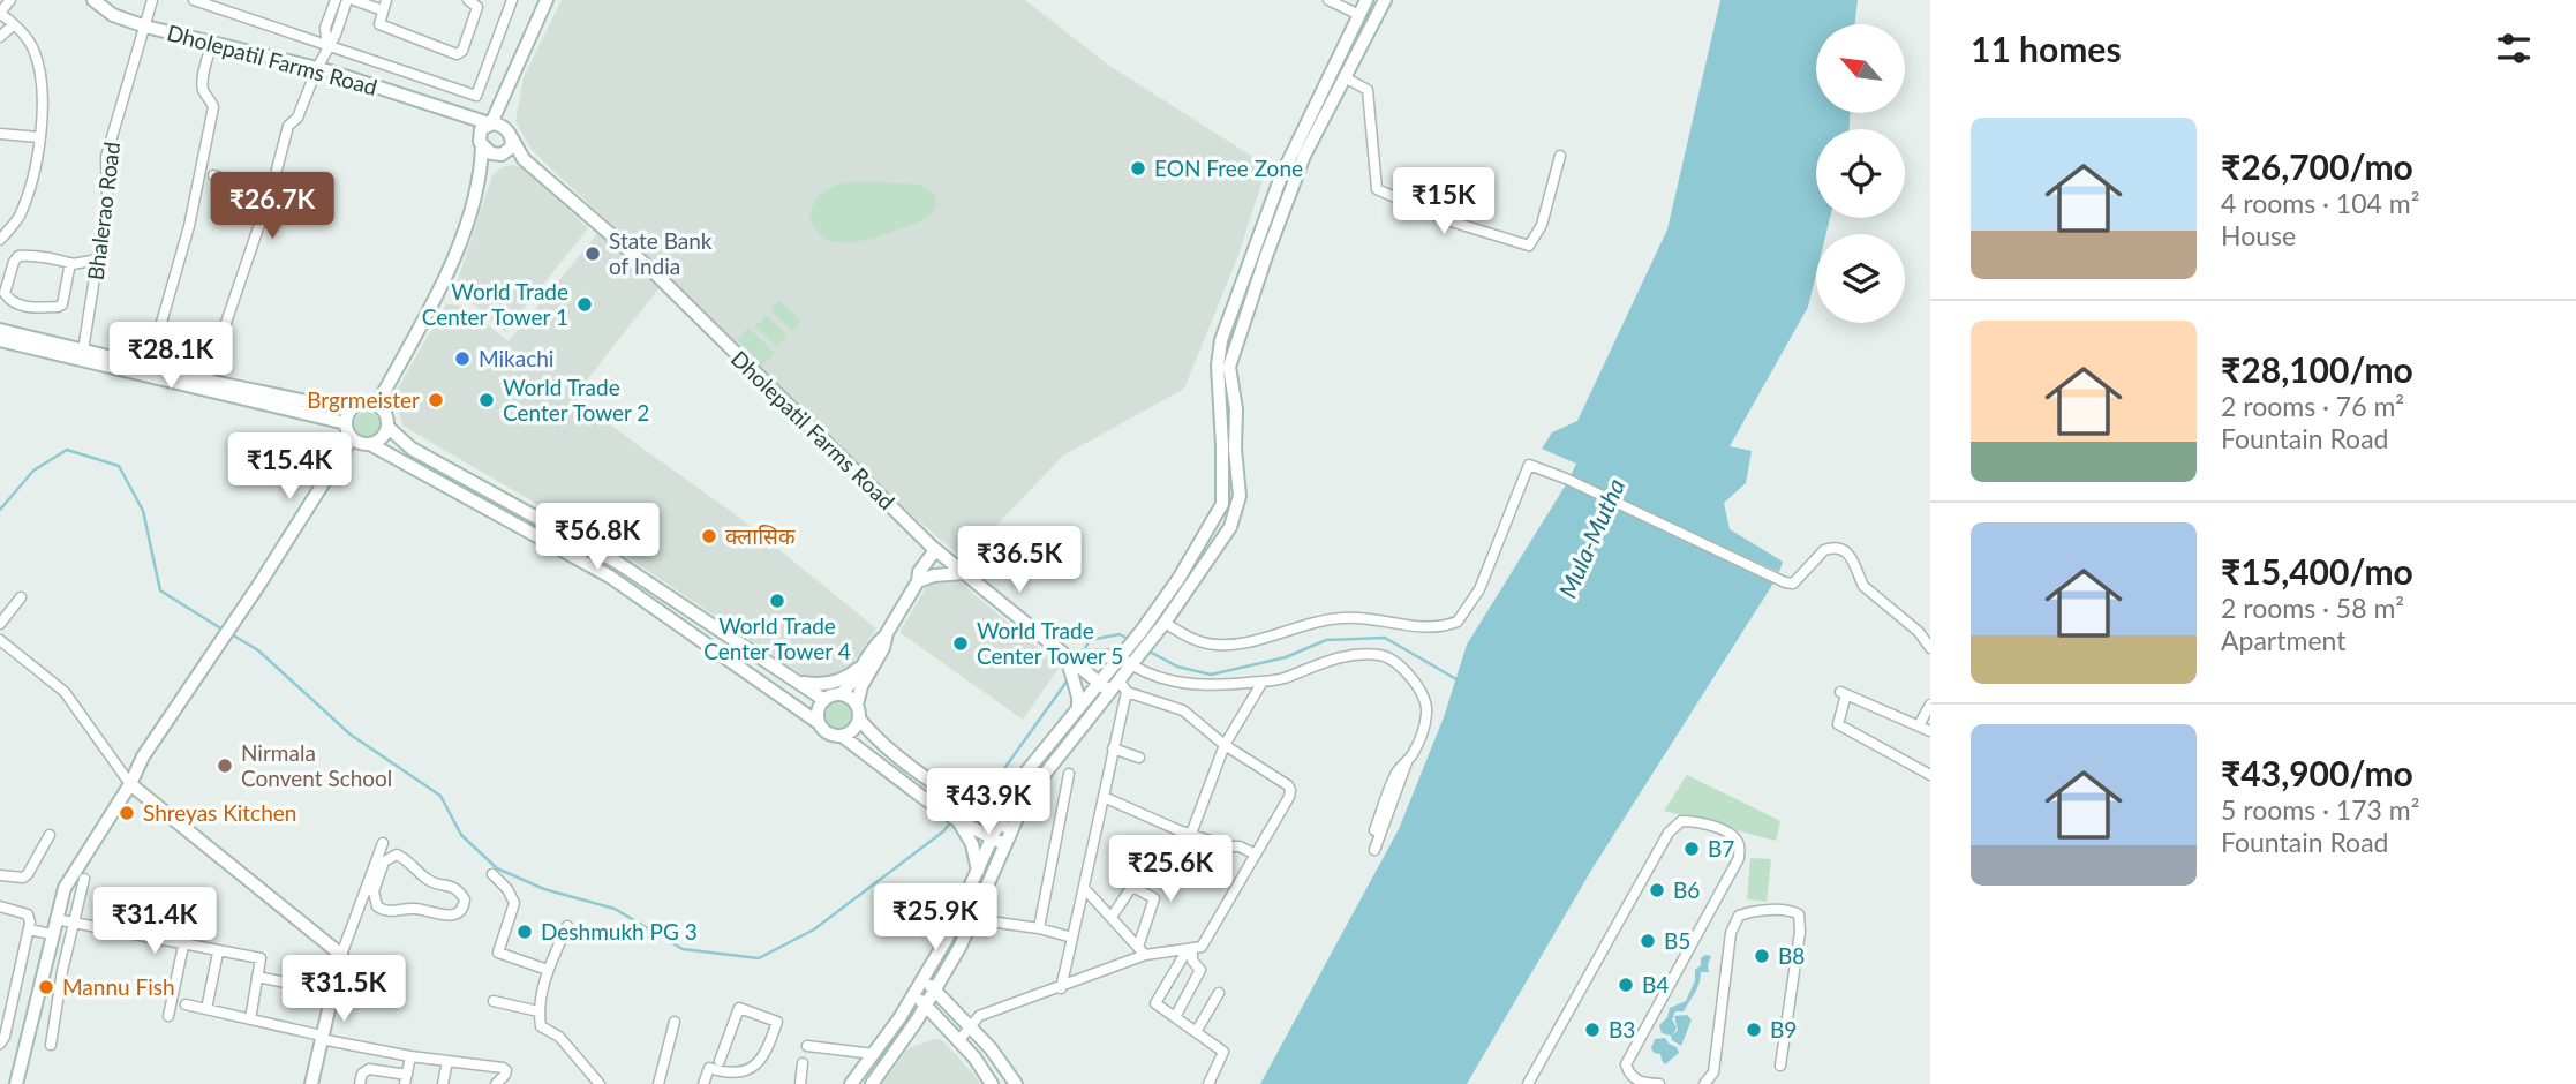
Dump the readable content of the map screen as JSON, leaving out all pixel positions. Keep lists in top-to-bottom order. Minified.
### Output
{"streets":{"street":["Dholepatil Farms Road","Bhalerao Road"]},"crossings":[["Dholepatil Farms Road","Bhalerao Road"]],"water":["Mula-Mutha"],"places":["EON Free Zone","State Bank of India","World Trade Center Tower 1","Mikachi","Brgrmeister","World Trade Center Tower 2","क्लासिक","World Trade Center Tower 4","World Trade Center Tower 5","Nirmala Convent School","Shreyas Kitchen","B7","B6","Deshmukh PG 3","B5","B8","B4","Mannu Fish","B3","B9"],"north":"top left","page":{"heading":"11 homes","list":[{"name":"₹26,700/mo","note":"4 rooms · 104 m² · House"},{"name":"₹28,100/mo","note":"2 rooms · 76 m² · Fountain Road"},{"name":"₹15,400/mo","note":"2 rooms · 58 m² · Apartment"},{"name":"₹43,900/mo","note":"5 rooms · 173 m² · Fountain Road"}],"price":["₹15K","₹26.7K","₹28.1K","₹15.4K","₹56.8K","₹36.5K","₹43.9K","₹25.6K","₹25.9K","₹31.4K","₹31.5K"]}}
